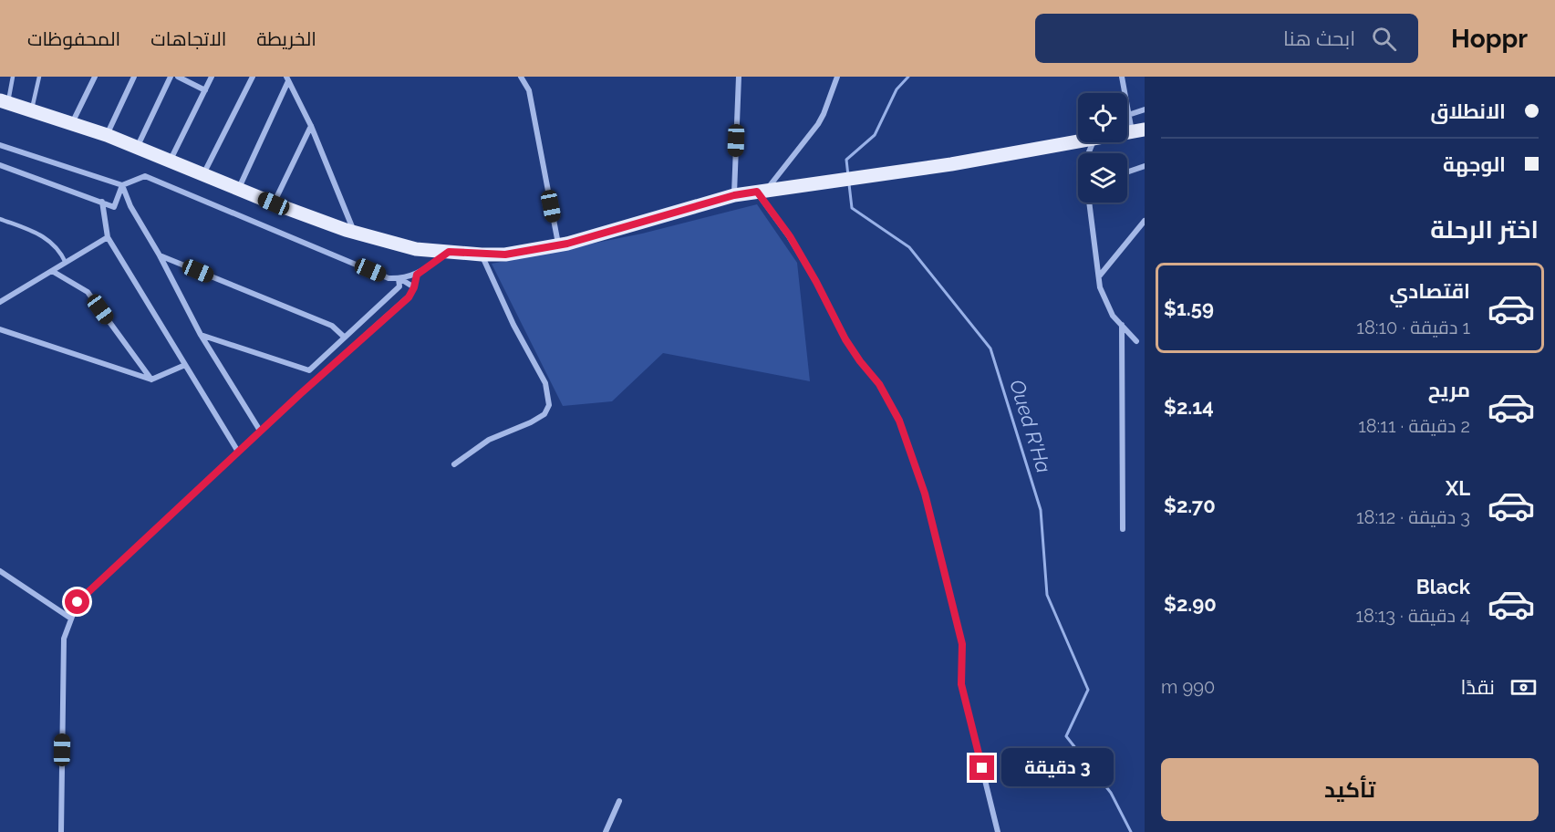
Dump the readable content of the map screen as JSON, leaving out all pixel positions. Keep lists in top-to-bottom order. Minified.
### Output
{"water":["Oued R'Ha"],"page":{"header":"Hoppr","search":"ابحث هنا","nav":["الخريطة","الاتجاهات","المحفوظات"],"banner":["الانطلاق","الوجهة"],"heading":"اختر الرحلة","list":[{"name":"اقتصادي","note":"1 دقيقة · 18:10","value":"$1.59"},{"name":"مريح","note":"2 دقيقة · 18:11","value":"$2.14"},{"name":"XL","note":"3 دقيقة · 18:12","value":"$2.70"},{"name":"Black","note":"4 دقيقة · 18:13","value":"$2.90"}],"pay":["نقدًا","990 m"],"buttons":"تأكيد","bubble":"3 دقيقة"}}
